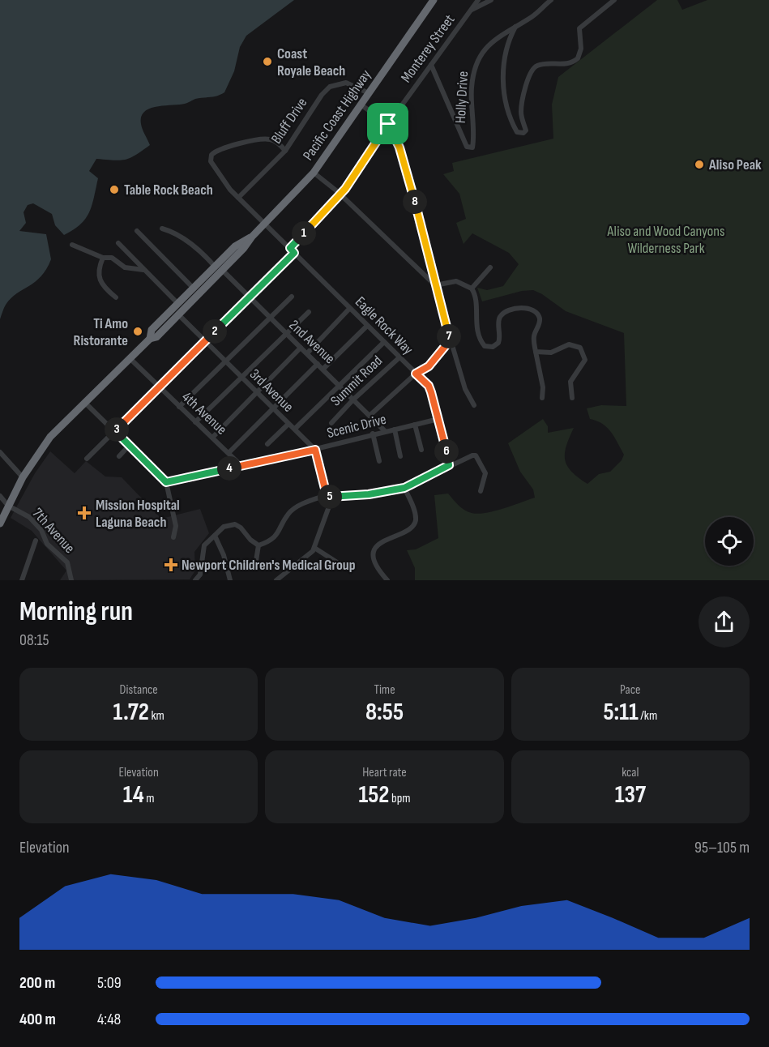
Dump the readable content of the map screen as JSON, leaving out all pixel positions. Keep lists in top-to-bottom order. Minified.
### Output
{"streets":{"highway":["Pacific Coast Highway"],"street":["Monterey Street","Holly Drive","Bluff Drive","Eagle Rock Way","2nd Avenue","Summit Road","3rd Avenue","4th Avenue","Scenic Drive","7th Avenue"]},"crossings":[["Monterey Street","Holly Drive"],["Monterey Street","Eagle Rock Way"],["Pacific Coast Highway","Bluff Drive"],["Pacific Coast Highway","Eagle Rock Way"],["Pacific Coast Highway","2nd Avenue"],["Pacific Coast Highway","3rd Avenue"],["Pacific Coast Highway","4th Avenue"],["Pacific Coast Highway","7th Avenue"],["Bluff Drive","Eagle Rock Way"],["Eagle Rock Way","Summit Road"],["Eagle Rock Way","Scenic Drive"],["2nd Avenue","Summit Road"],["2nd Avenue","Scenic Drive"],["3rd Avenue","Scenic Drive"],["4th Avenue","Scenic Drive"]],"parks":["Aliso and Wood Canyons Wilderness Park"],"places":{"other":["Coast Royale Beach","Aliso Peak","Table Rock Beach","Ti Amo Ristorante"],"health":["Mission Hospital Laguna Beach","Newport Children's Medical Group"]},"page":{"pins":["8","1","2","7","3","6","4","5"],"heading":["Morning run","08:15"],"stats":[["Distance","1.72 km"],["Time","8:55"],["Pace","5:11 /km"],["Elevation","14 m"],["Heart rate","152 bpm"],["kcal","137"]],"chart":["Elevation","95–105 m"],"list":[{"name":"200 m","note":"5:09"},{"name":"400 m","note":"4:48"}]}}
